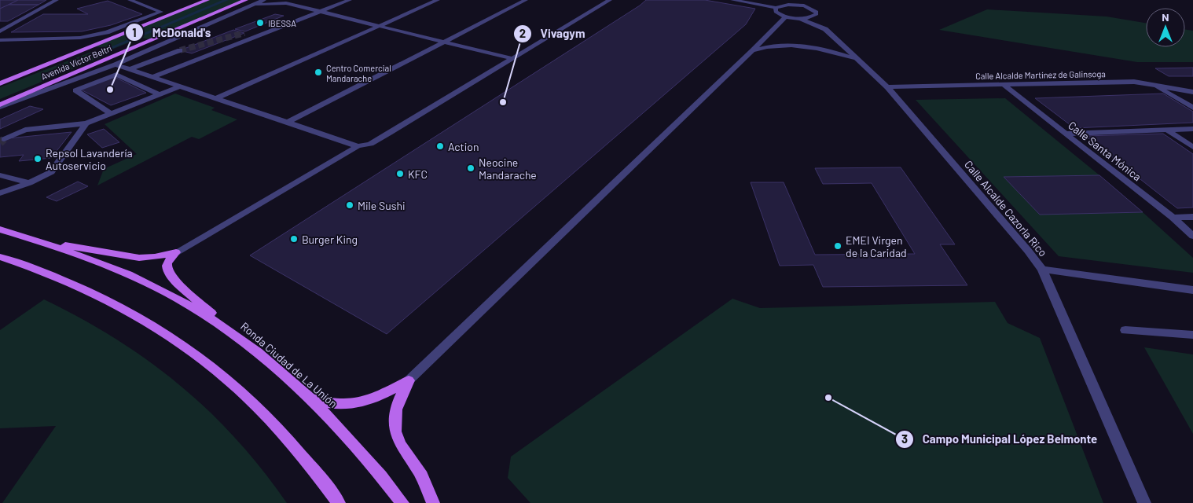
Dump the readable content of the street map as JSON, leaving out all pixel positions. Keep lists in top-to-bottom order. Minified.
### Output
{"streets":{"main road":["Avenida Víctor Beltrí","Ronda Ciudad de La Unión"],"street":["Calle Alcalde Martínez de Galinsoga","Calle Santa Mónica","Calle Alcalde Cazorla Rico"]},"crossings":[["Calle Alcalde Martínez de Galinsoga","Calle Santa Mónica"],["Calle Alcalde Martínez de Galinsoga","Calle Alcalde Cazorla Rico"]],"places":["IBESSA","Centro Comercial Mandarache","McDonald's","Vivagym","Action","Repsol Lavandería Autoservicio","Neocine Mandarache","KFC","Mile Sushi","Burger King","EMEI Virgen de la Caridad","Campo Municipal López Belmonte"],"north":"top"}
